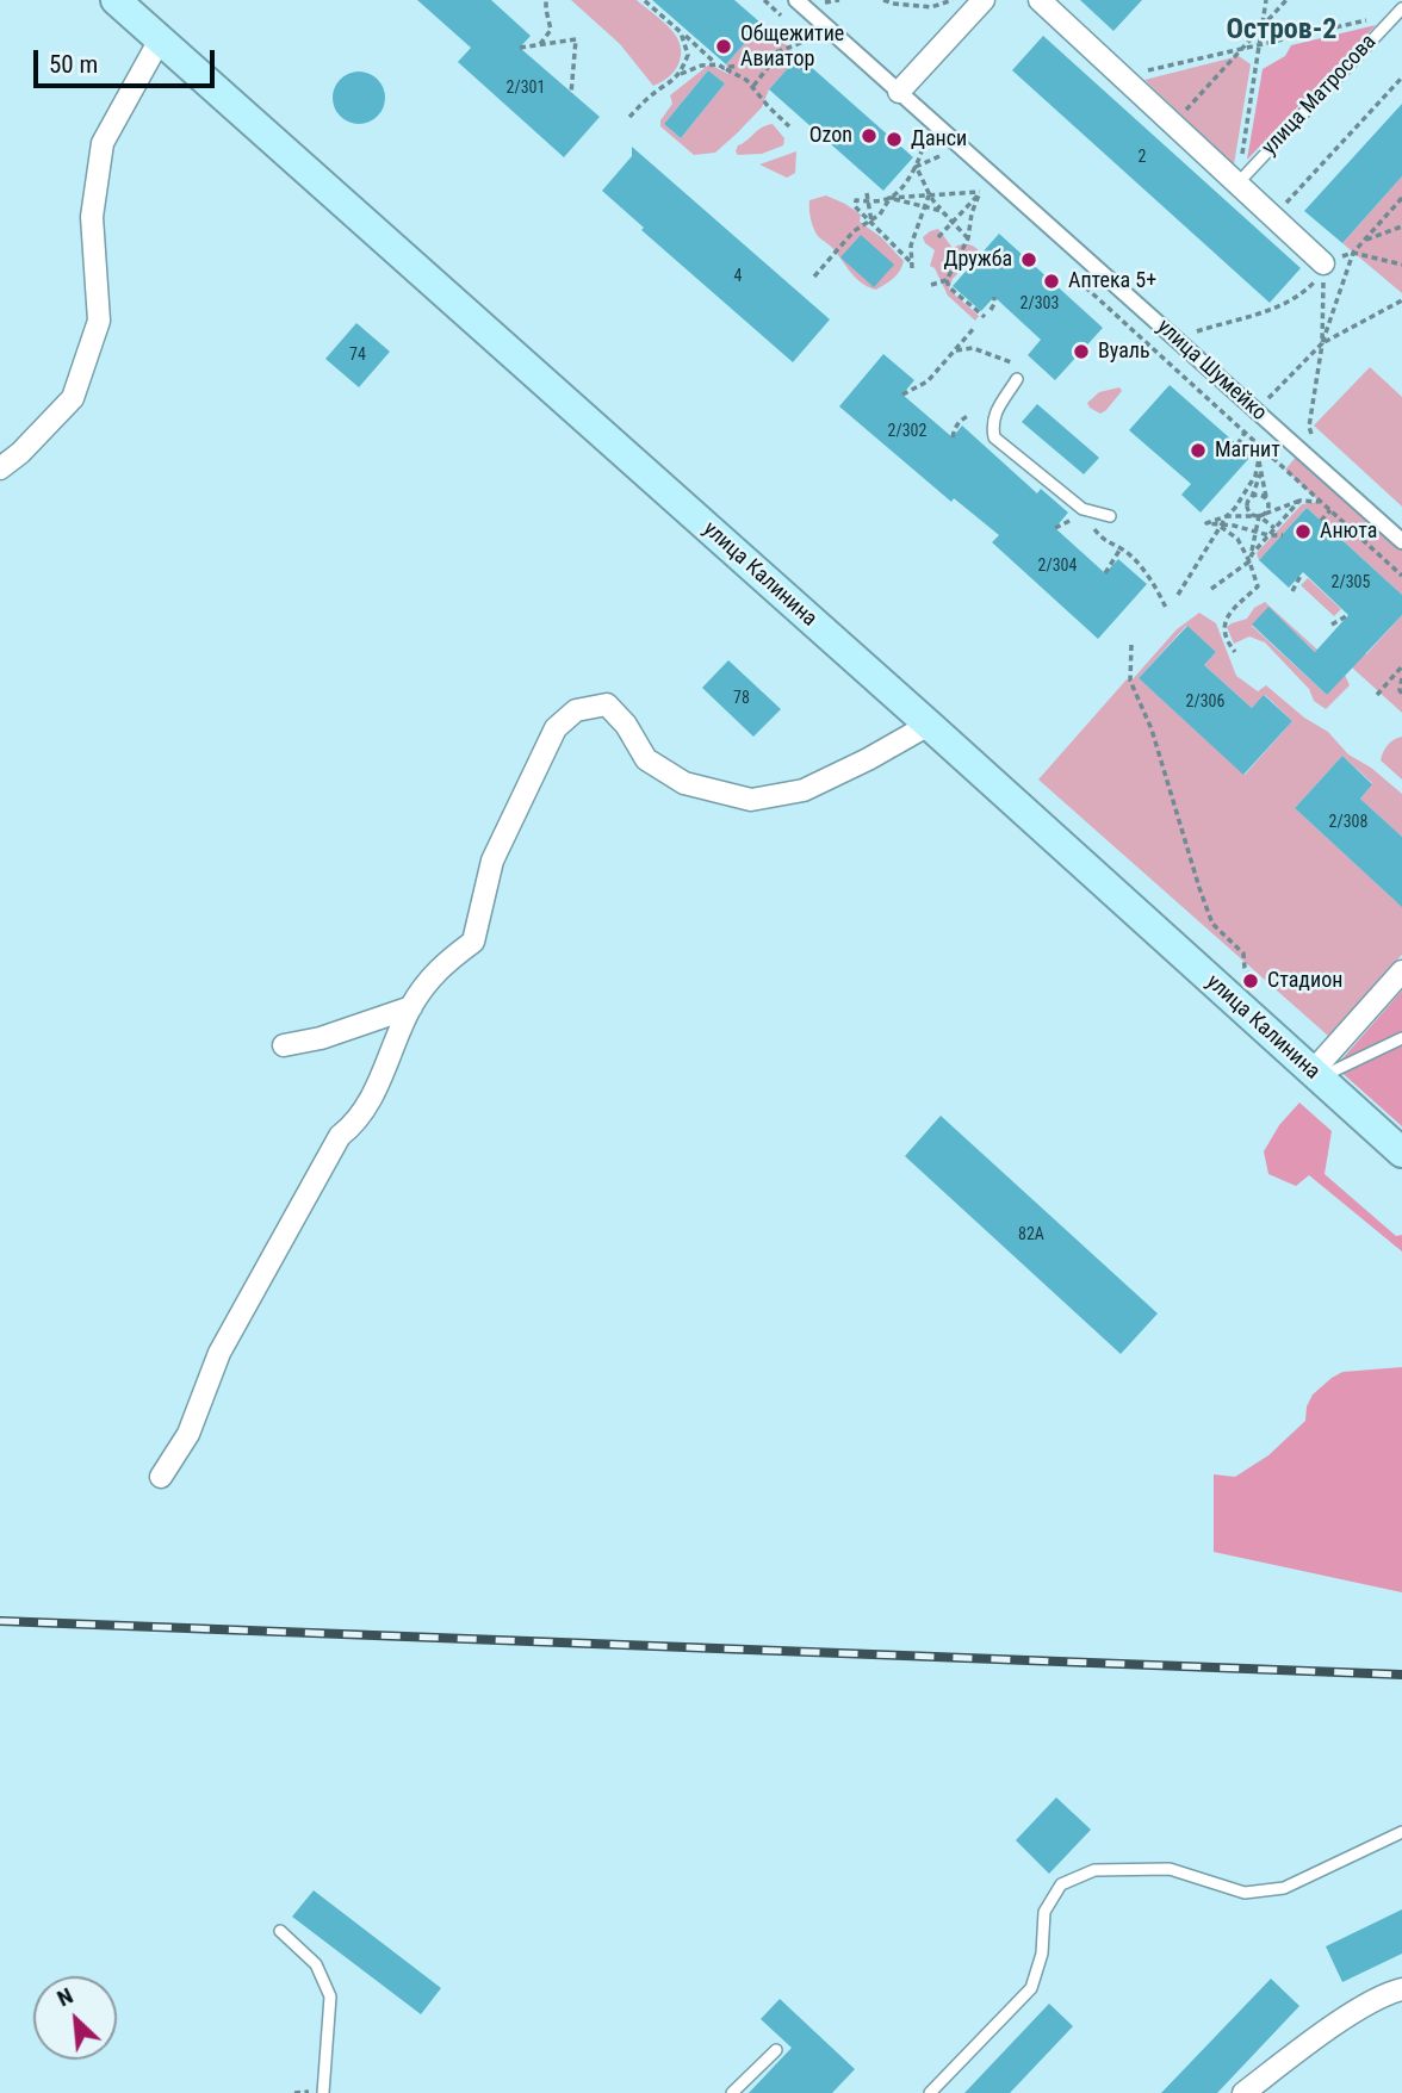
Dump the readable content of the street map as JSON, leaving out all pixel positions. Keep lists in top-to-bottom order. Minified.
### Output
{"streets":{"main road":["улица Калинина"],"street":["улица Шумейко"],"lane":["улица Матросова"]},"districts":["Остров-2"],"places":["Общежитие Авиатор","Ozon","Данси","Дружба","Аптека 5+","Вуаль","Магнит","Анюта","Стадион"],"house_numbers":["2/301","2","4","2/303","74","2/302","2/304","2/305","78","2/306","2/308","82А"],"scale_bar":"50 m","north":"top left"}
